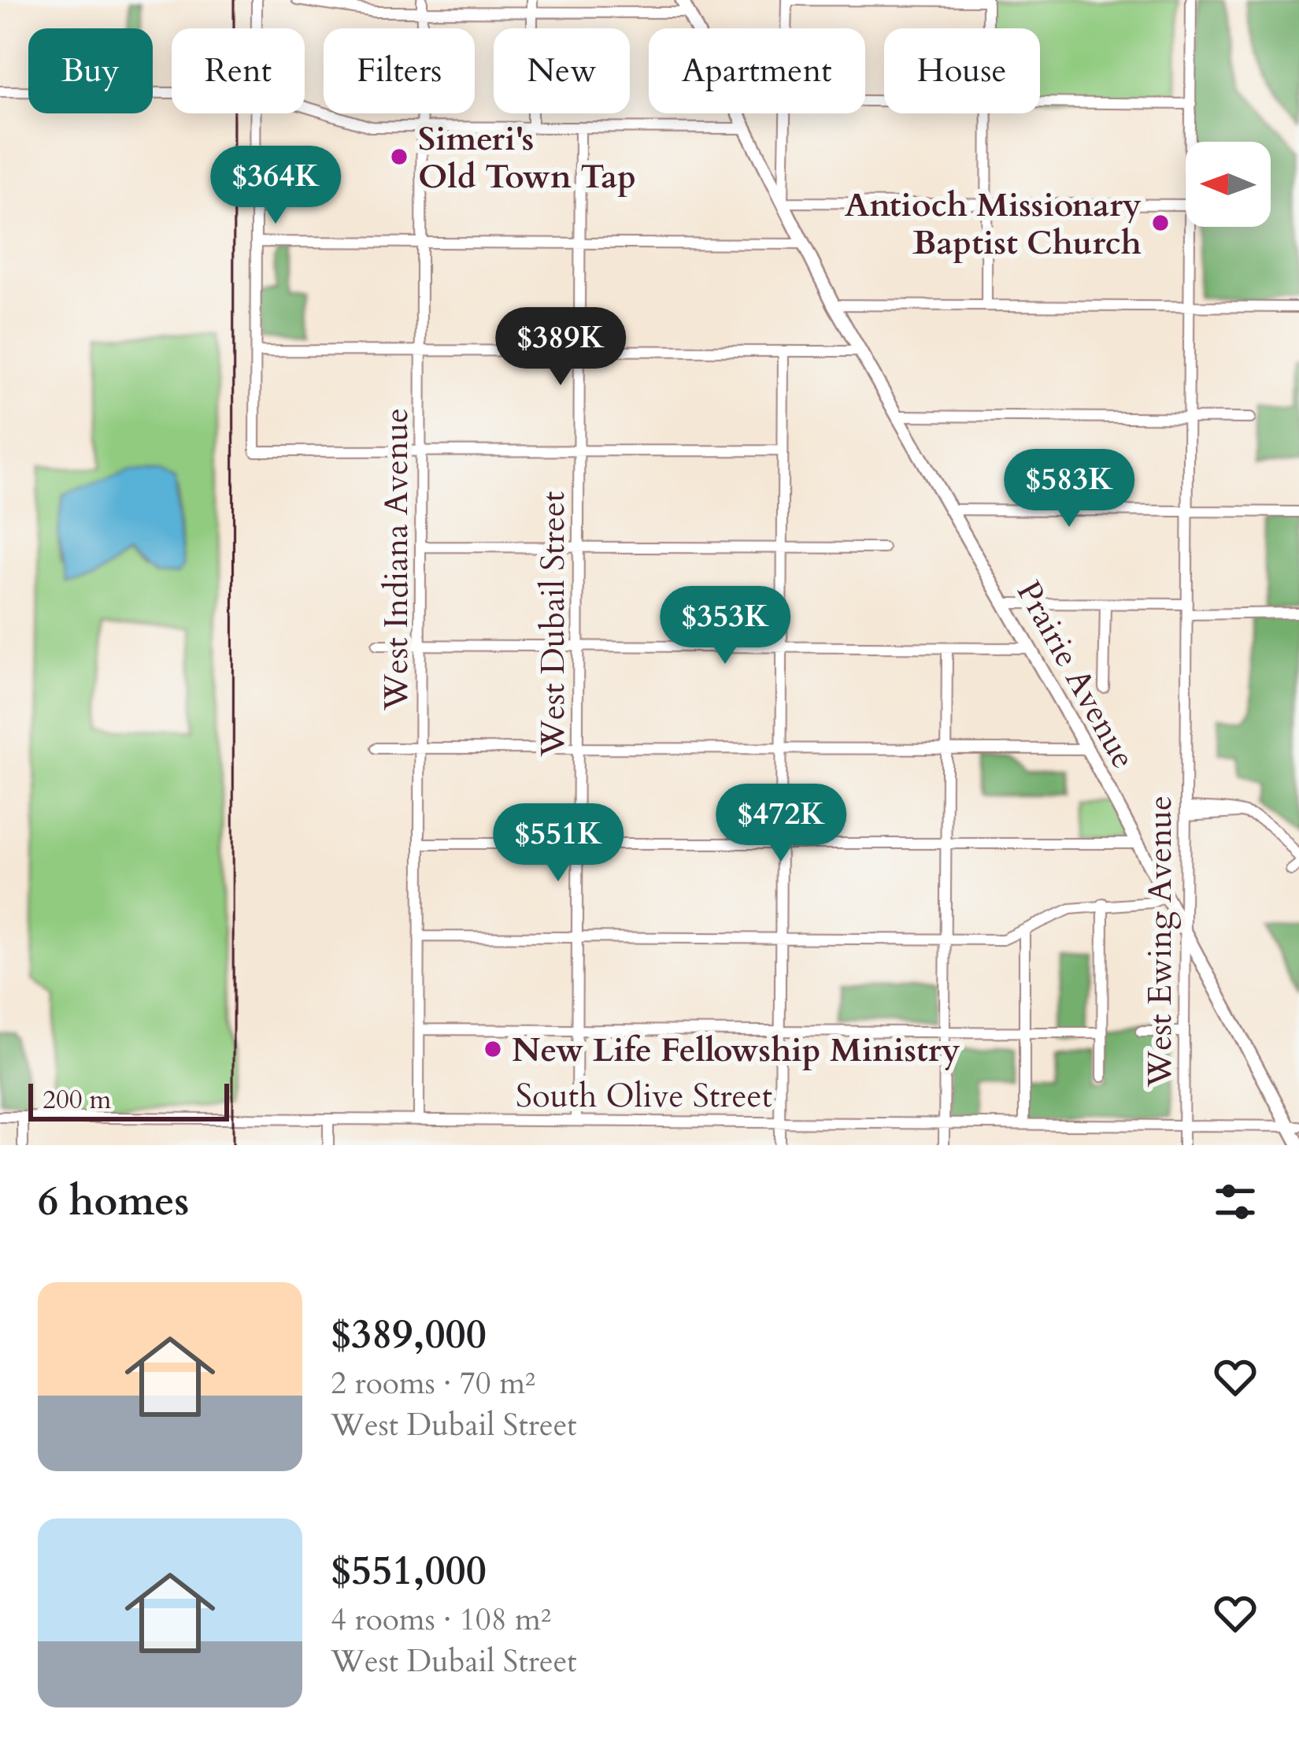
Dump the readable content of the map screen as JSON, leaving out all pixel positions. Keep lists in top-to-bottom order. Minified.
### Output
{"streets":{"main road":["Prairie Avenue"],"street":["West Indiana Avenue","West Dubail Street","West Ewing Avenue","South Olive Street"]},"crossings":[["West Indiana Avenue","South Olive Street"],["West Dubail Street","South Olive Street"],["Prairie Avenue","West Ewing Avenue"],["Prairie Avenue","South Olive Street"],["West Ewing Avenue","South Olive Street"]],"places":["Simeri's Old Town Tap","Antioch Missionary Baptist Church","New Life Fellowship Ministry"],"scale_bar":"200 m","north":"left","page":{"chip":["Buy","Rent","Filters","New","Apartment","House"],"price":["$364K","$389K","$583K","$353K","$472K","$551K"],"scale":"200 m","heading":"6 homes","list":[{"name":"$389,000","note":"2 rooms · 70 m² · West Dubail Street"},{"name":"$551,000","note":"4 rooms · 108 m² · West Dubail Street"}]}}
